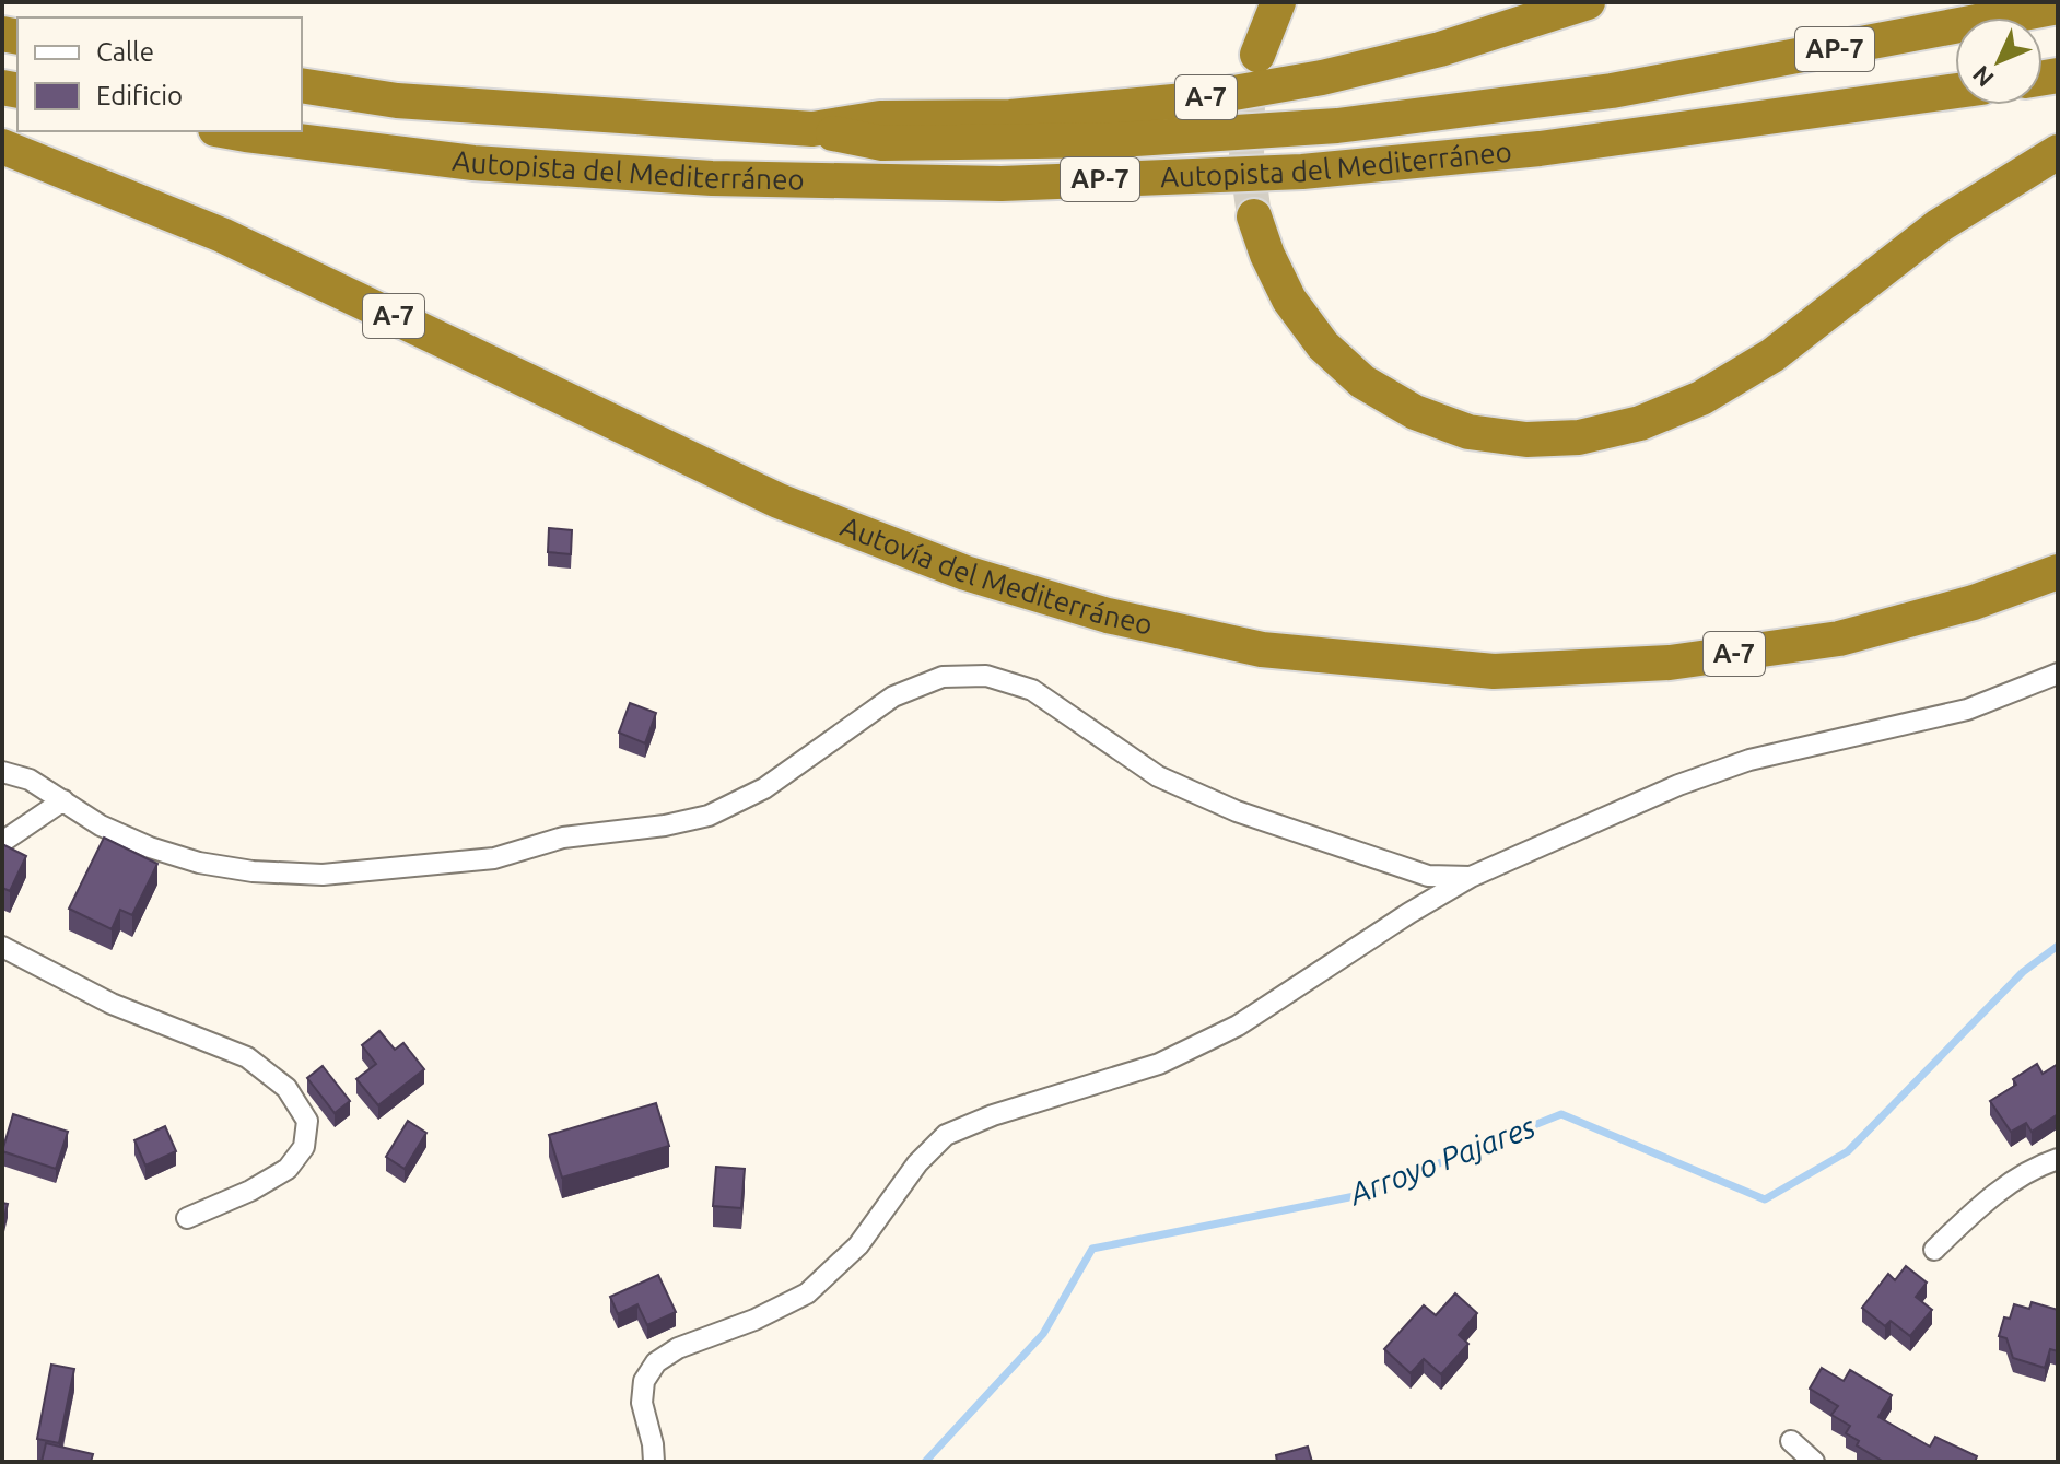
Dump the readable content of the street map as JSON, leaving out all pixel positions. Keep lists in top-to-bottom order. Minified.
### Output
{"streets":{"highway":["AP-7","A-7","Autopista del Mediterráneo","Autovía del Mediterráneo"]},"crossings":[["A-7","Autopista del Mediterráneo"]],"water":["Arroyo Pajares"],"legend":["Calle","Edificio"],"north":"bottom left"}
